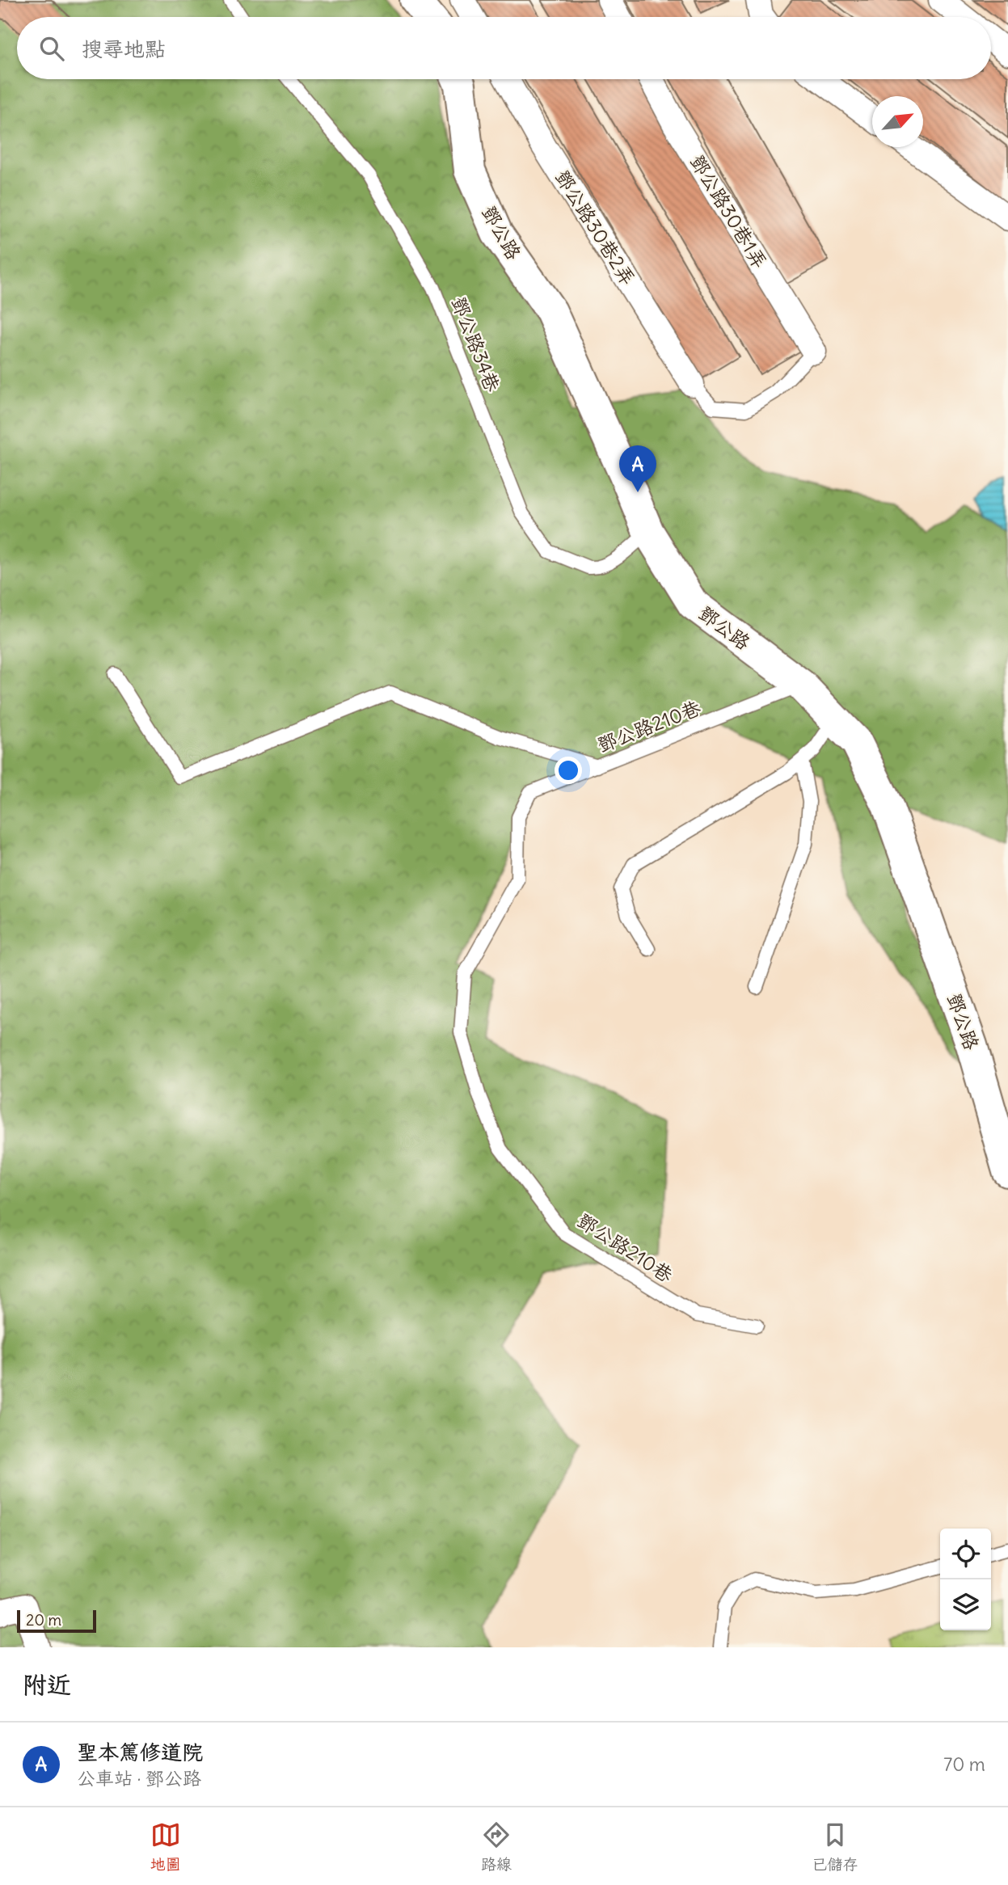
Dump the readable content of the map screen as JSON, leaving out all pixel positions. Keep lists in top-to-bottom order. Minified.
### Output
{"streets":{"street":["鄧公路30巷1弄","鄧公路30巷2弄","鄧公路"],"lane":["鄧公路34巷","鄧公路210巷"]},"crossings":[["鄧公路","鄧公路34巷"],["鄧公路","鄧公路210巷"]],"scale_bar":"20 m","north":"top right","page":{"search":"搜尋地點","pins":"A","scale":"20 m","heading":"附近","list":[{"mark":"A","name":"聖本篤修道院","note":"公車站 · 鄧公路","value":"70 m"}],"nav":["地圖","路線","已儲存"]}}
